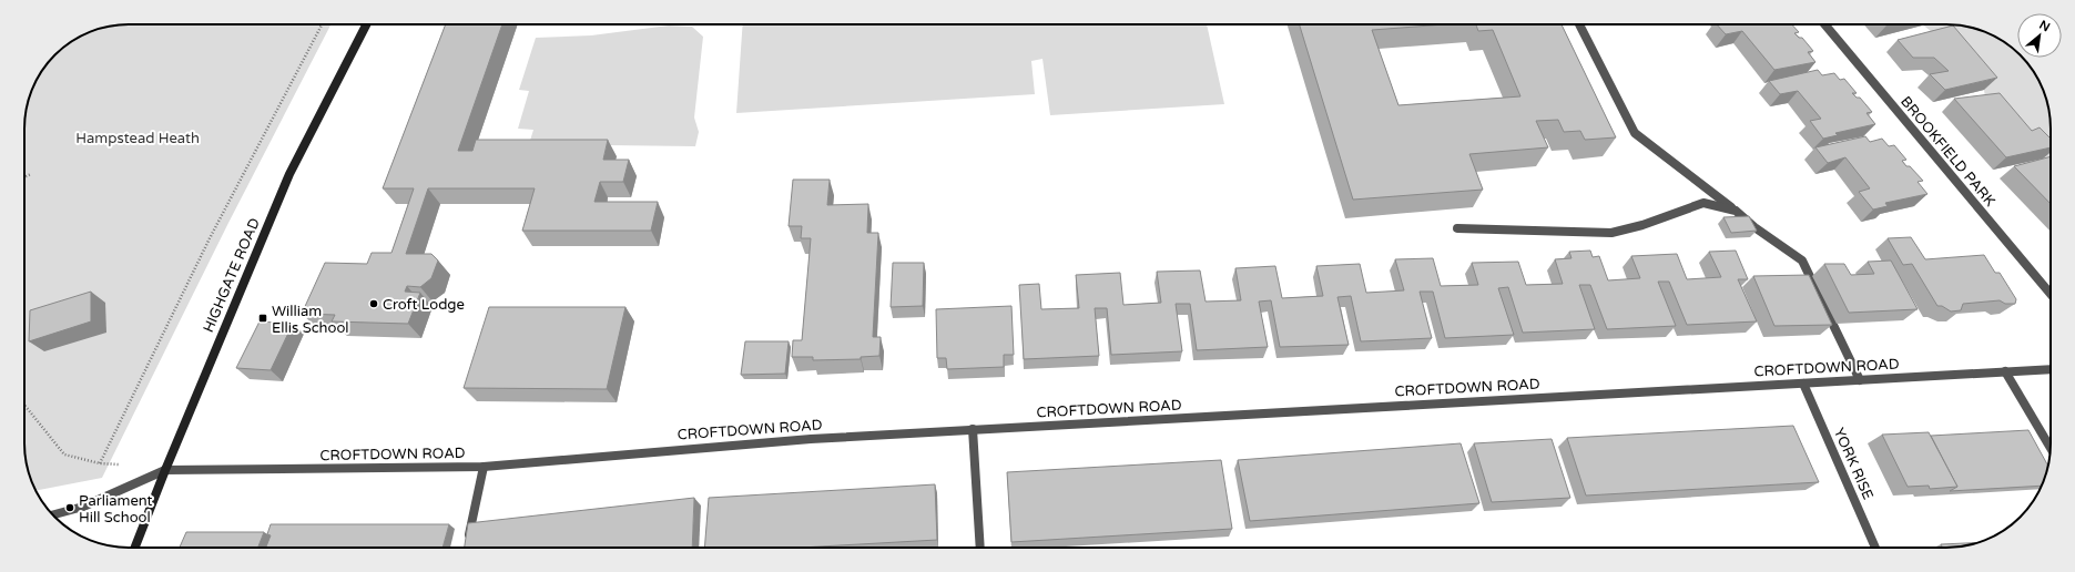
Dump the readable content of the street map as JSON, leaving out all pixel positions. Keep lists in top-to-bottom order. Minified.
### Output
{"streets":{"street":["BROOKFIELD PARK","HIGHGATE ROAD","CROFTDOWN ROAD","YORK RISE"]},"crossings":[["HIGHGATE ROAD","CROFTDOWN ROAD"],["CROFTDOWN ROAD","YORK RISE"]],"parks":["Hampstead Heath"],"places":{"other":["Croft Lodge","Parliament Hill School"],"transit":["William Ellis School"]},"north":"top right"}
